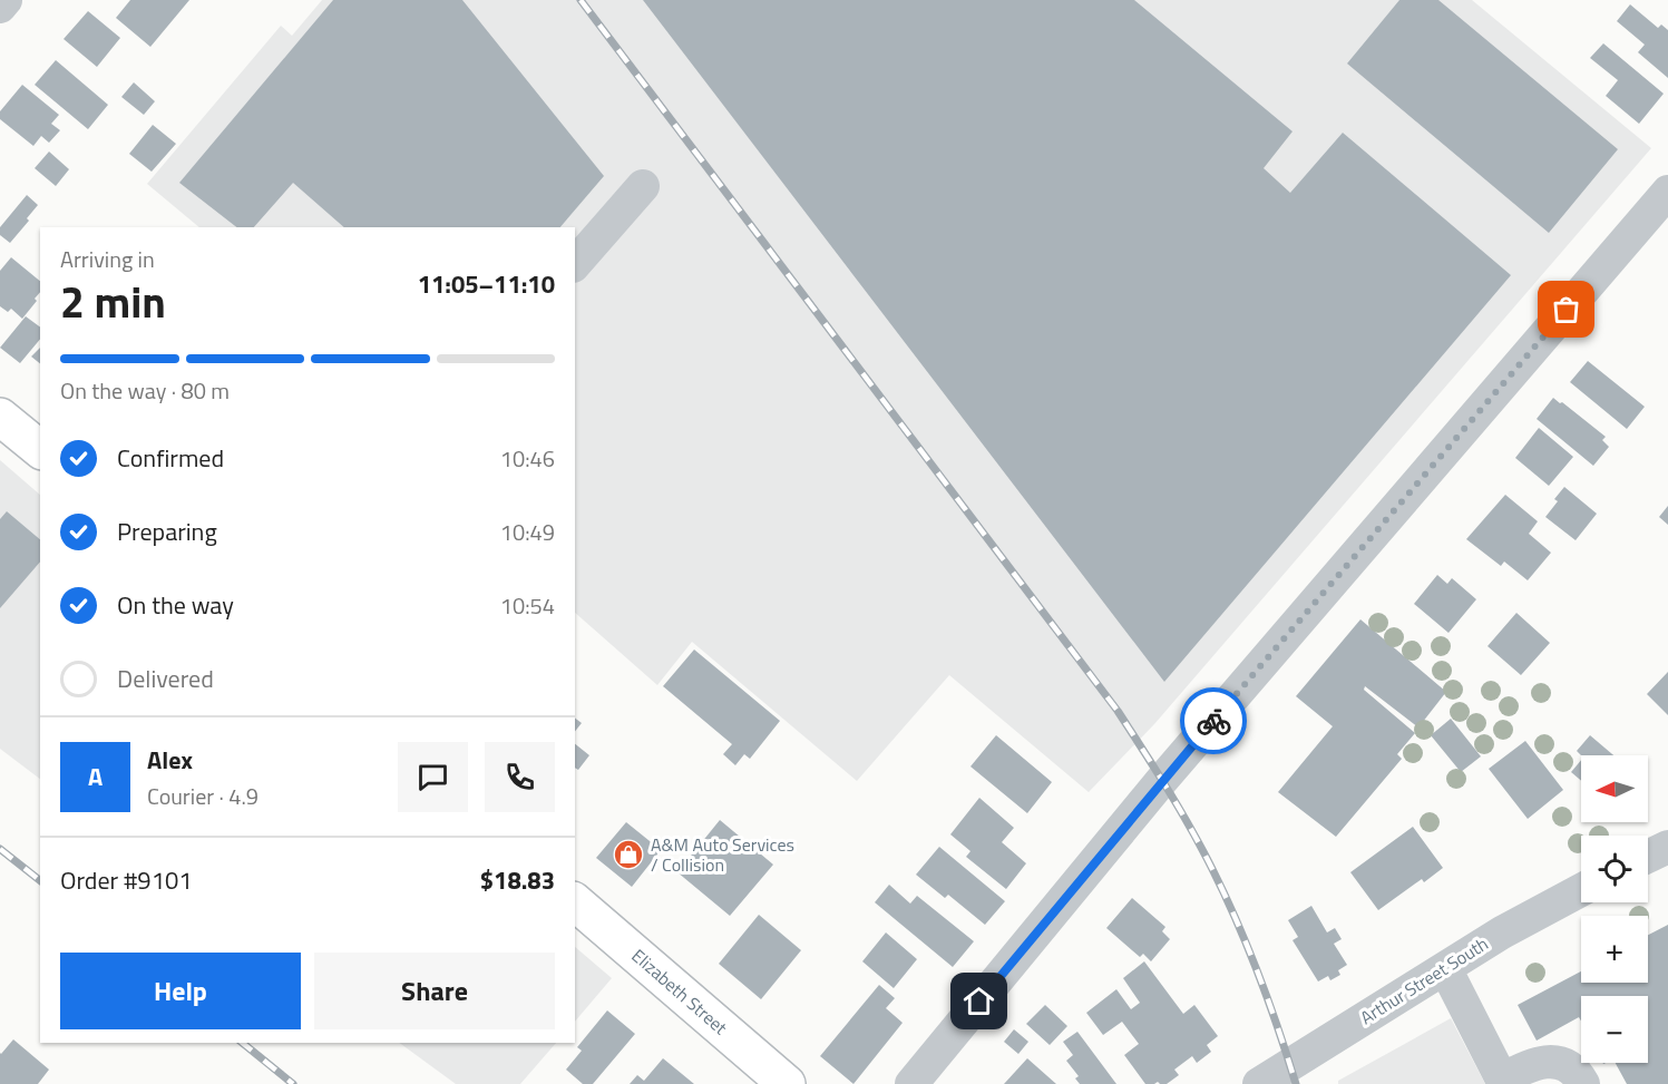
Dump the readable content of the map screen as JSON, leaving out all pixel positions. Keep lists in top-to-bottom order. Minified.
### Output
{"streets":{"main road":["Elizabeth Street"],"street":["Arthur Street South"]},"places":{"shop":["A&M Auto Services / Collision"]},"north":"left","page":{"heading":["2 min","Arriving in","11:05–11:10"],"panel":["Alex","Courier · 4.9","Order #9101","$18.83"],"bar":"On the way · 80 m","list":[["Confirmed","10:46"],["Preparing","10:49"],["On the way","10:54"],"Delivered"],"round":"A","map_buttons":["+","−"],"buttons":["Help","Share"]}}
